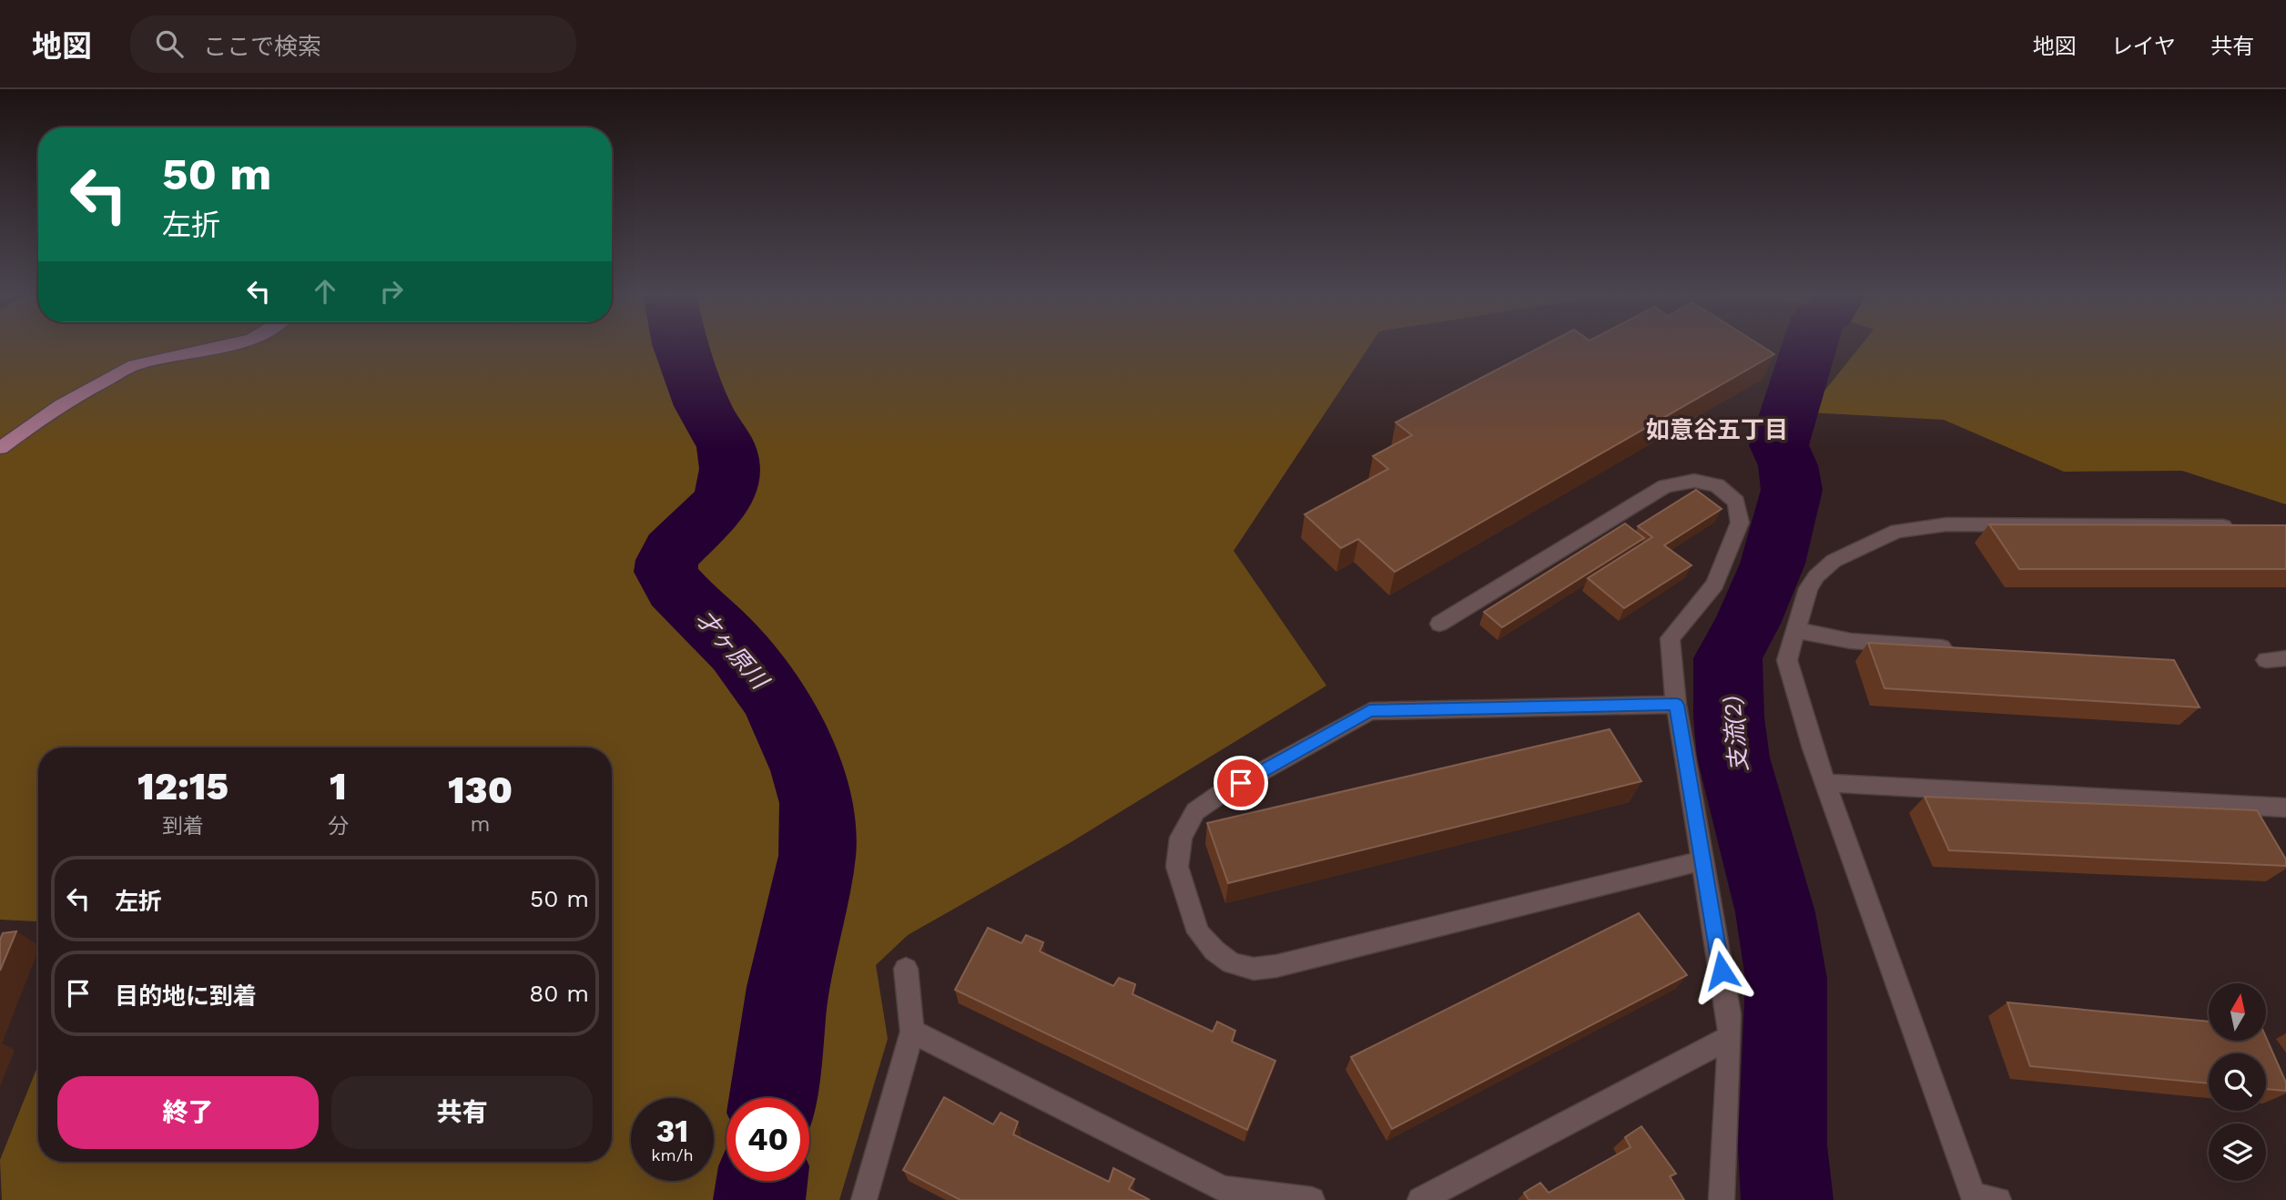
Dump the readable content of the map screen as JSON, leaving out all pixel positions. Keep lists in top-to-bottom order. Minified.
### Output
{"districts":["如意谷五丁目"],"water":["才ヶ原川","支流(2)"],"north":"top","page":{"header":"地図","search":"ここで検索","nav":["地図","レイヤ","共有"],"turn":["50 m","左折"],"eta":["12:15","到着","1","分","130","m"],"list":[{"name":"左折","value":"50 m"},{"name":"目的地に到着","value":"80 m"}],"buttons":["終了","共有"],"speed":"31 km/h","limit":"40"}}
